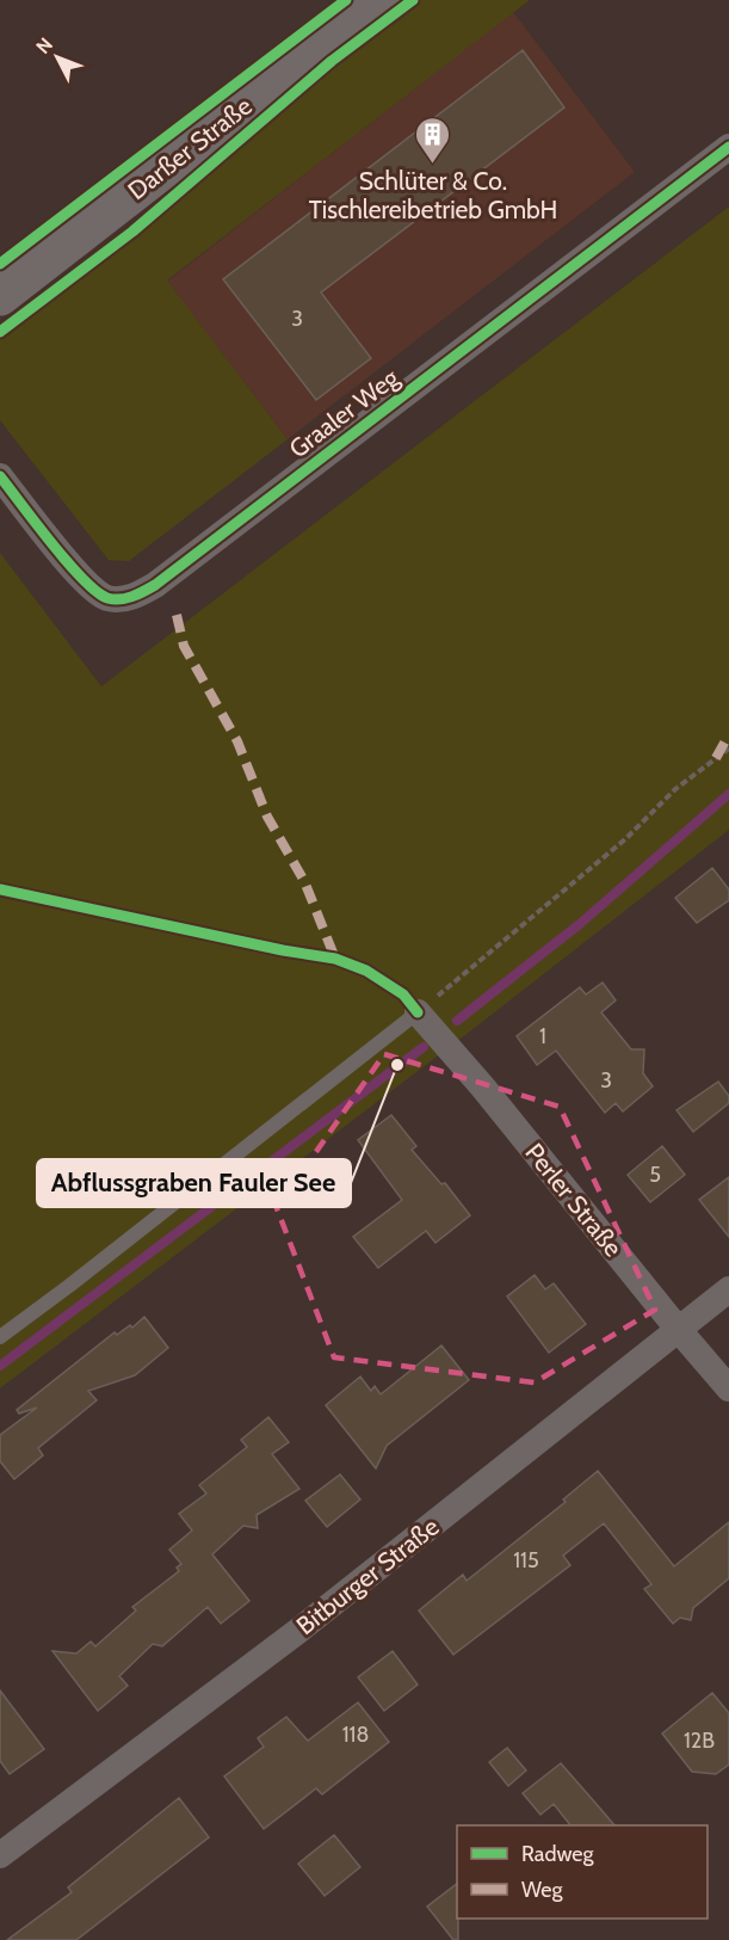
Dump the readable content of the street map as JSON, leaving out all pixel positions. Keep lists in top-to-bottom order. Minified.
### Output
{"streets":{"main road":["Darßer Straße"],"street":["Graaler Weg","Perler Straße","Bitburger Straße"]},"crossings":[["Perler Straße","Bitburger Straße"]],"places":{"building":["Schlüter & Co. Tischlereibetrieb GmbH"],"other":["Abflussgraben Fauler See"]},"house_numbers":["3","1","3","5","115","118","12B"],"legend":["Radweg","Weg"],"north":"top left"}
